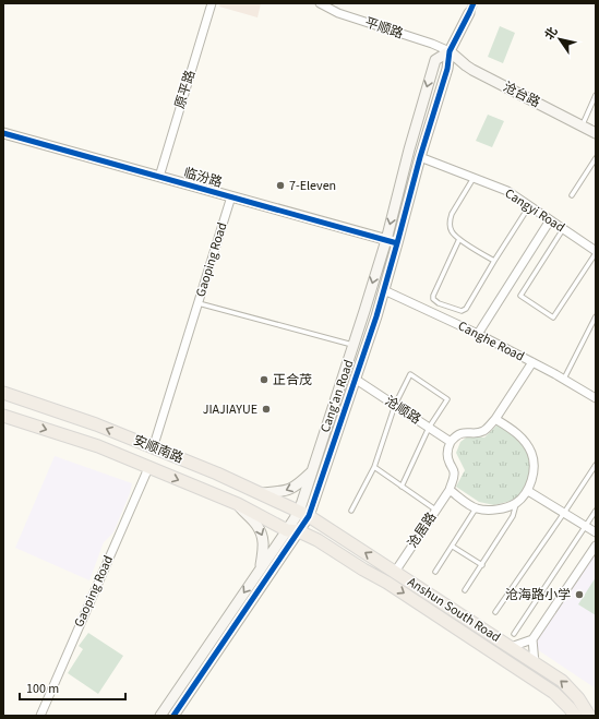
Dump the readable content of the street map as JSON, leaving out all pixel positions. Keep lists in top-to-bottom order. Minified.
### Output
{"streets":{"main road":["安顺南路","Anshun South Road"],"street":["平顺路","原平路","沧台路","临汾路","Cangyi Road","Gaoping Road","Canghe Road","Cang'an Road","沧顺路","沧居路"]},"crossings":[["平顺路","沧台路"],["平顺路","Cang'an Road"],["原平路","临汾路"],["沧台路","Cang'an Road"],["临汾路","Gaoping Road"],["临汾路","Cang'an Road"],["Cangyi Road","Cang'an Road"],["Gaoping Road","安顺南路"],["Canghe Road","Cang'an Road"],["Cang'an Road","沧顺路"],["Cang'an Road","安顺南路"],["Cang'an Road","Anshun South Road"],["沧顺路","沧居路"],["安顺南路","Anshun South Road"],["沧居路","Anshun South Road"]],"places":["7-Eleven","正合茂","JIAJIAYUE","沧海路小学"],"scale_bar":"100 m","north":"top left"}
